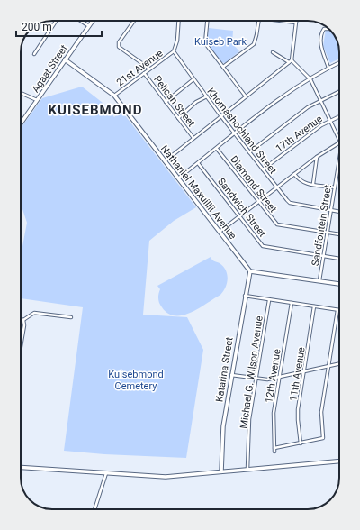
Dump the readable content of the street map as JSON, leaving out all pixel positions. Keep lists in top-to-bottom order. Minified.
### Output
{"streets":{"street":["21st Avenue","Agaat Street","Pelican Street","Khomashochland Street","17th Avenue","Diamond Street","Nathaniel Maxuilili Avenue","Sandwich Street","Sandfontein Street","Katarina Street","Michael G. Wilson Avenue","11th Avenue","12th Avenue"]},"crossings":[["21st Avenue","Pelican Street"],["21st Avenue","Khomashochland Street"],["21st Avenue","Nathaniel Maxuilili Avenue"],["Agaat Street","Nathaniel Maxuilili Avenue"],["Khomashochland Street","17th Avenue"],["Khomashochland Street","Sandfontein Street"],["17th Avenue","Sandfontein Street"],["Diamond Street","Sandfontein Street"],["Nathaniel Maxuilili Avenue","Katarina Street"],["Sandwich Street","Sandfontein Street"]],"districts":["KUISEBMOND"],"parks":["Kuiseb Park","Kuisebmond Cemetery"],"scale_bar":"200 m"}
